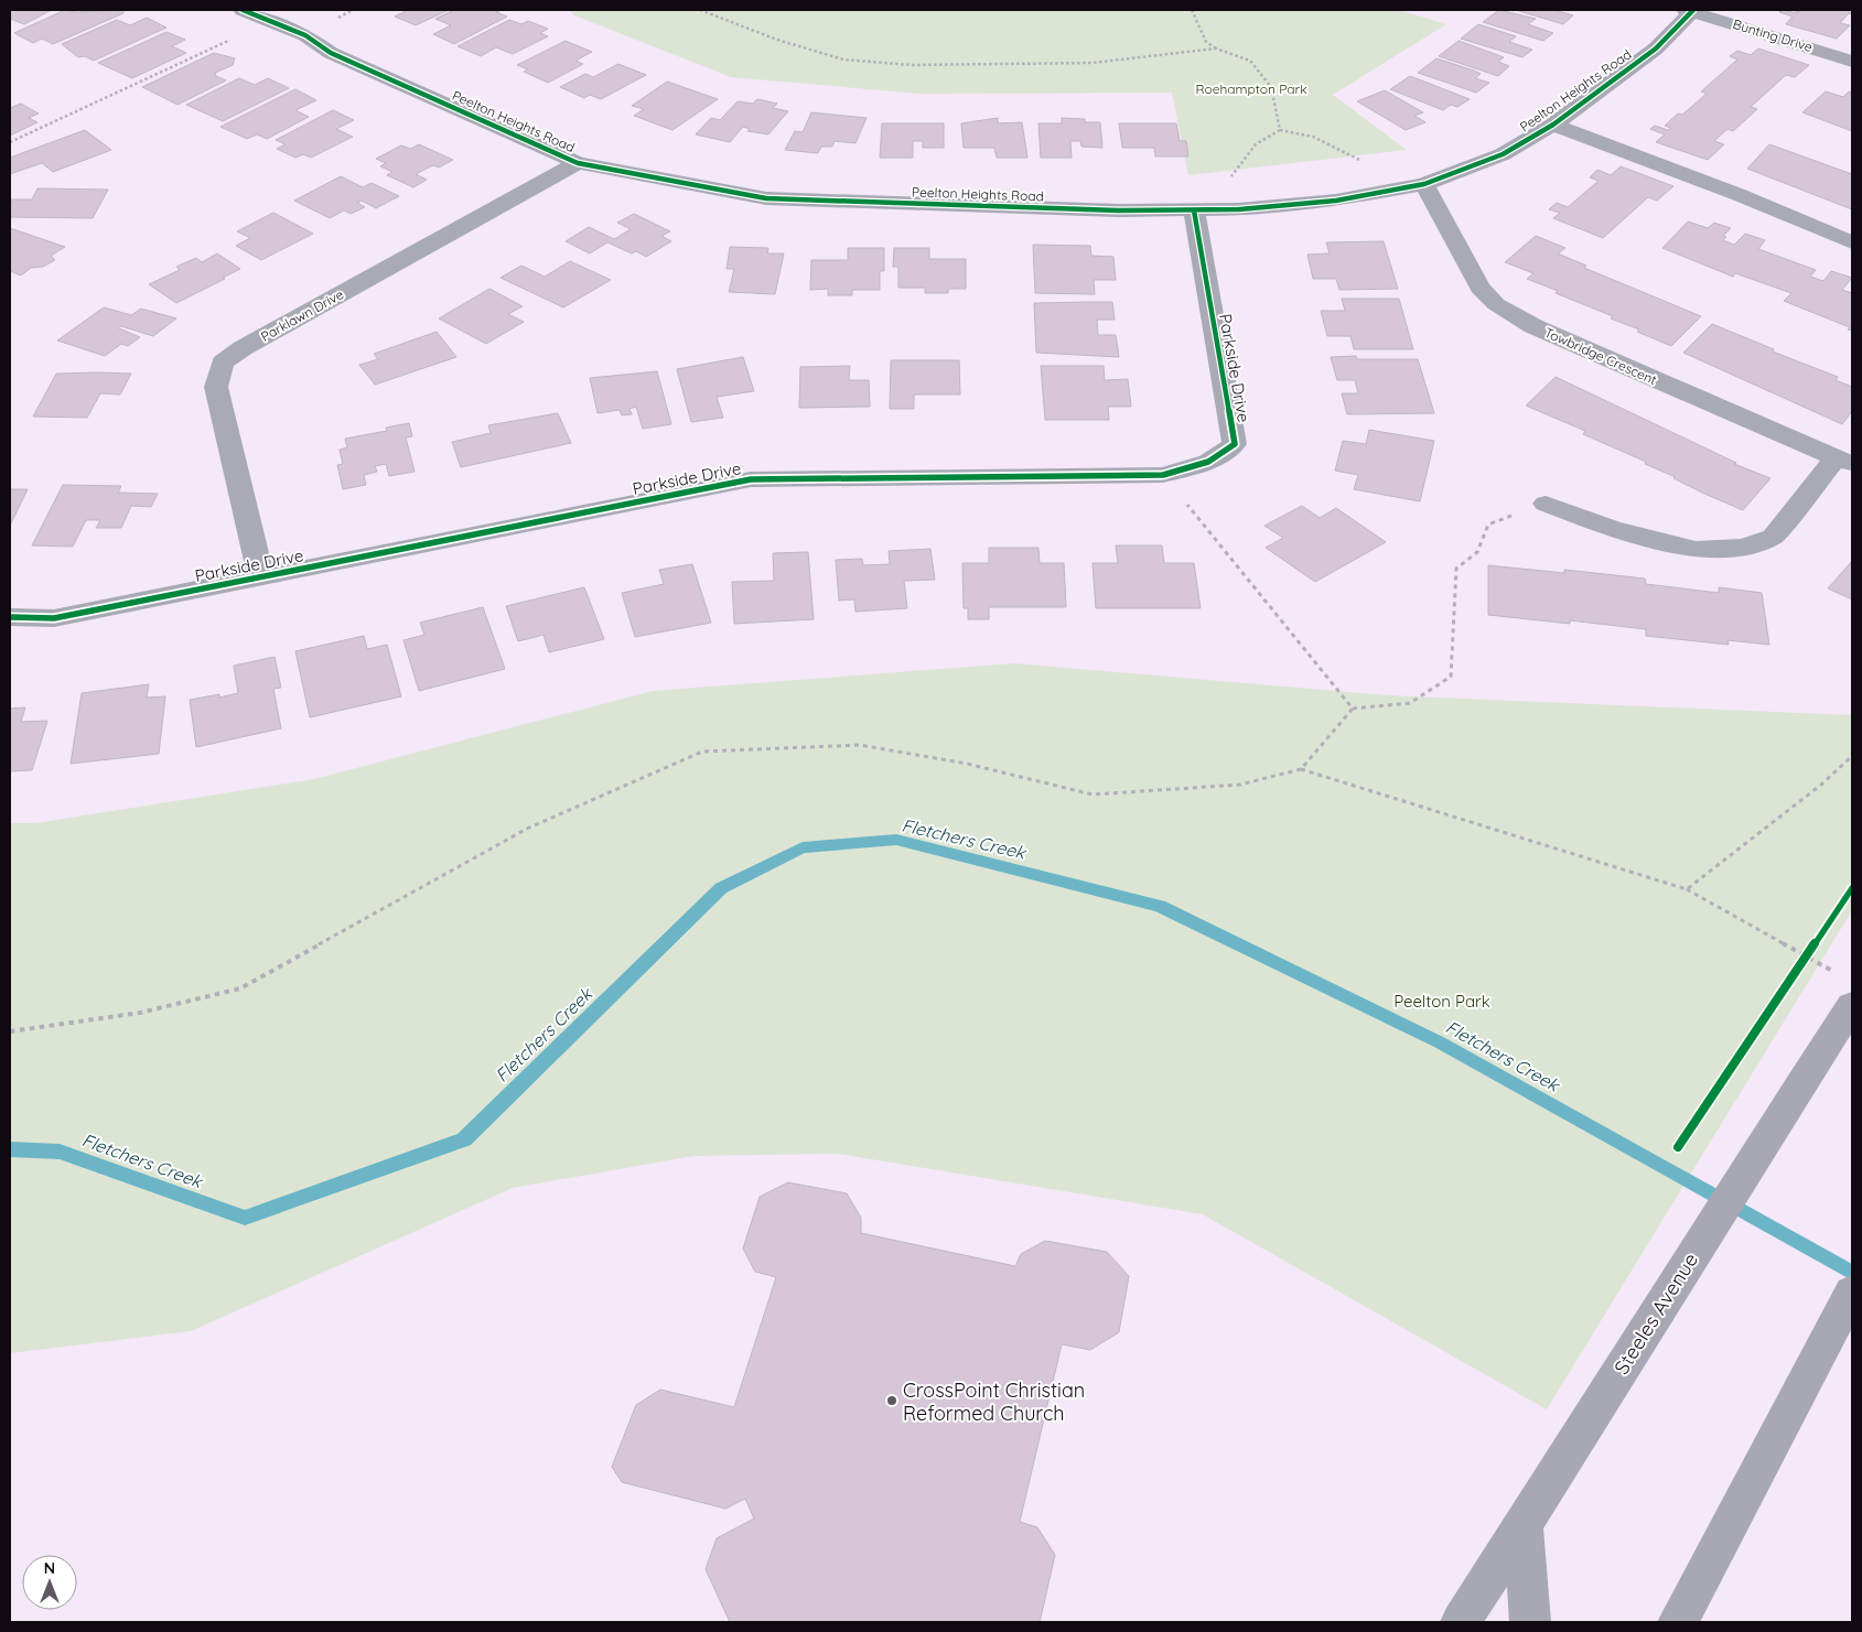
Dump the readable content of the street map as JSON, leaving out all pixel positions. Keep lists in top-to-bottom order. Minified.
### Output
{"streets":{"main road":["Steeles Avenue"],"street":["Bunting Drive","Peelton Heights Road","Parklawn Drive","Towbridge Crescent","Parkside Drive"]},"crossings":[["Bunting Drive","Peelton Heights Road"],["Peelton Heights Road","Parklawn Drive"],["Peelton Heights Road","Towbridge Crescent"],["Peelton Heights Road","Parkside Drive"],["Parklawn Drive","Parkside Drive"]],"water":["Fletchers Creek"],"parks":["Roehampton Park","Peelton Park"],"places":["CrossPoint Christian Reformed Church"],"north":"top"}
